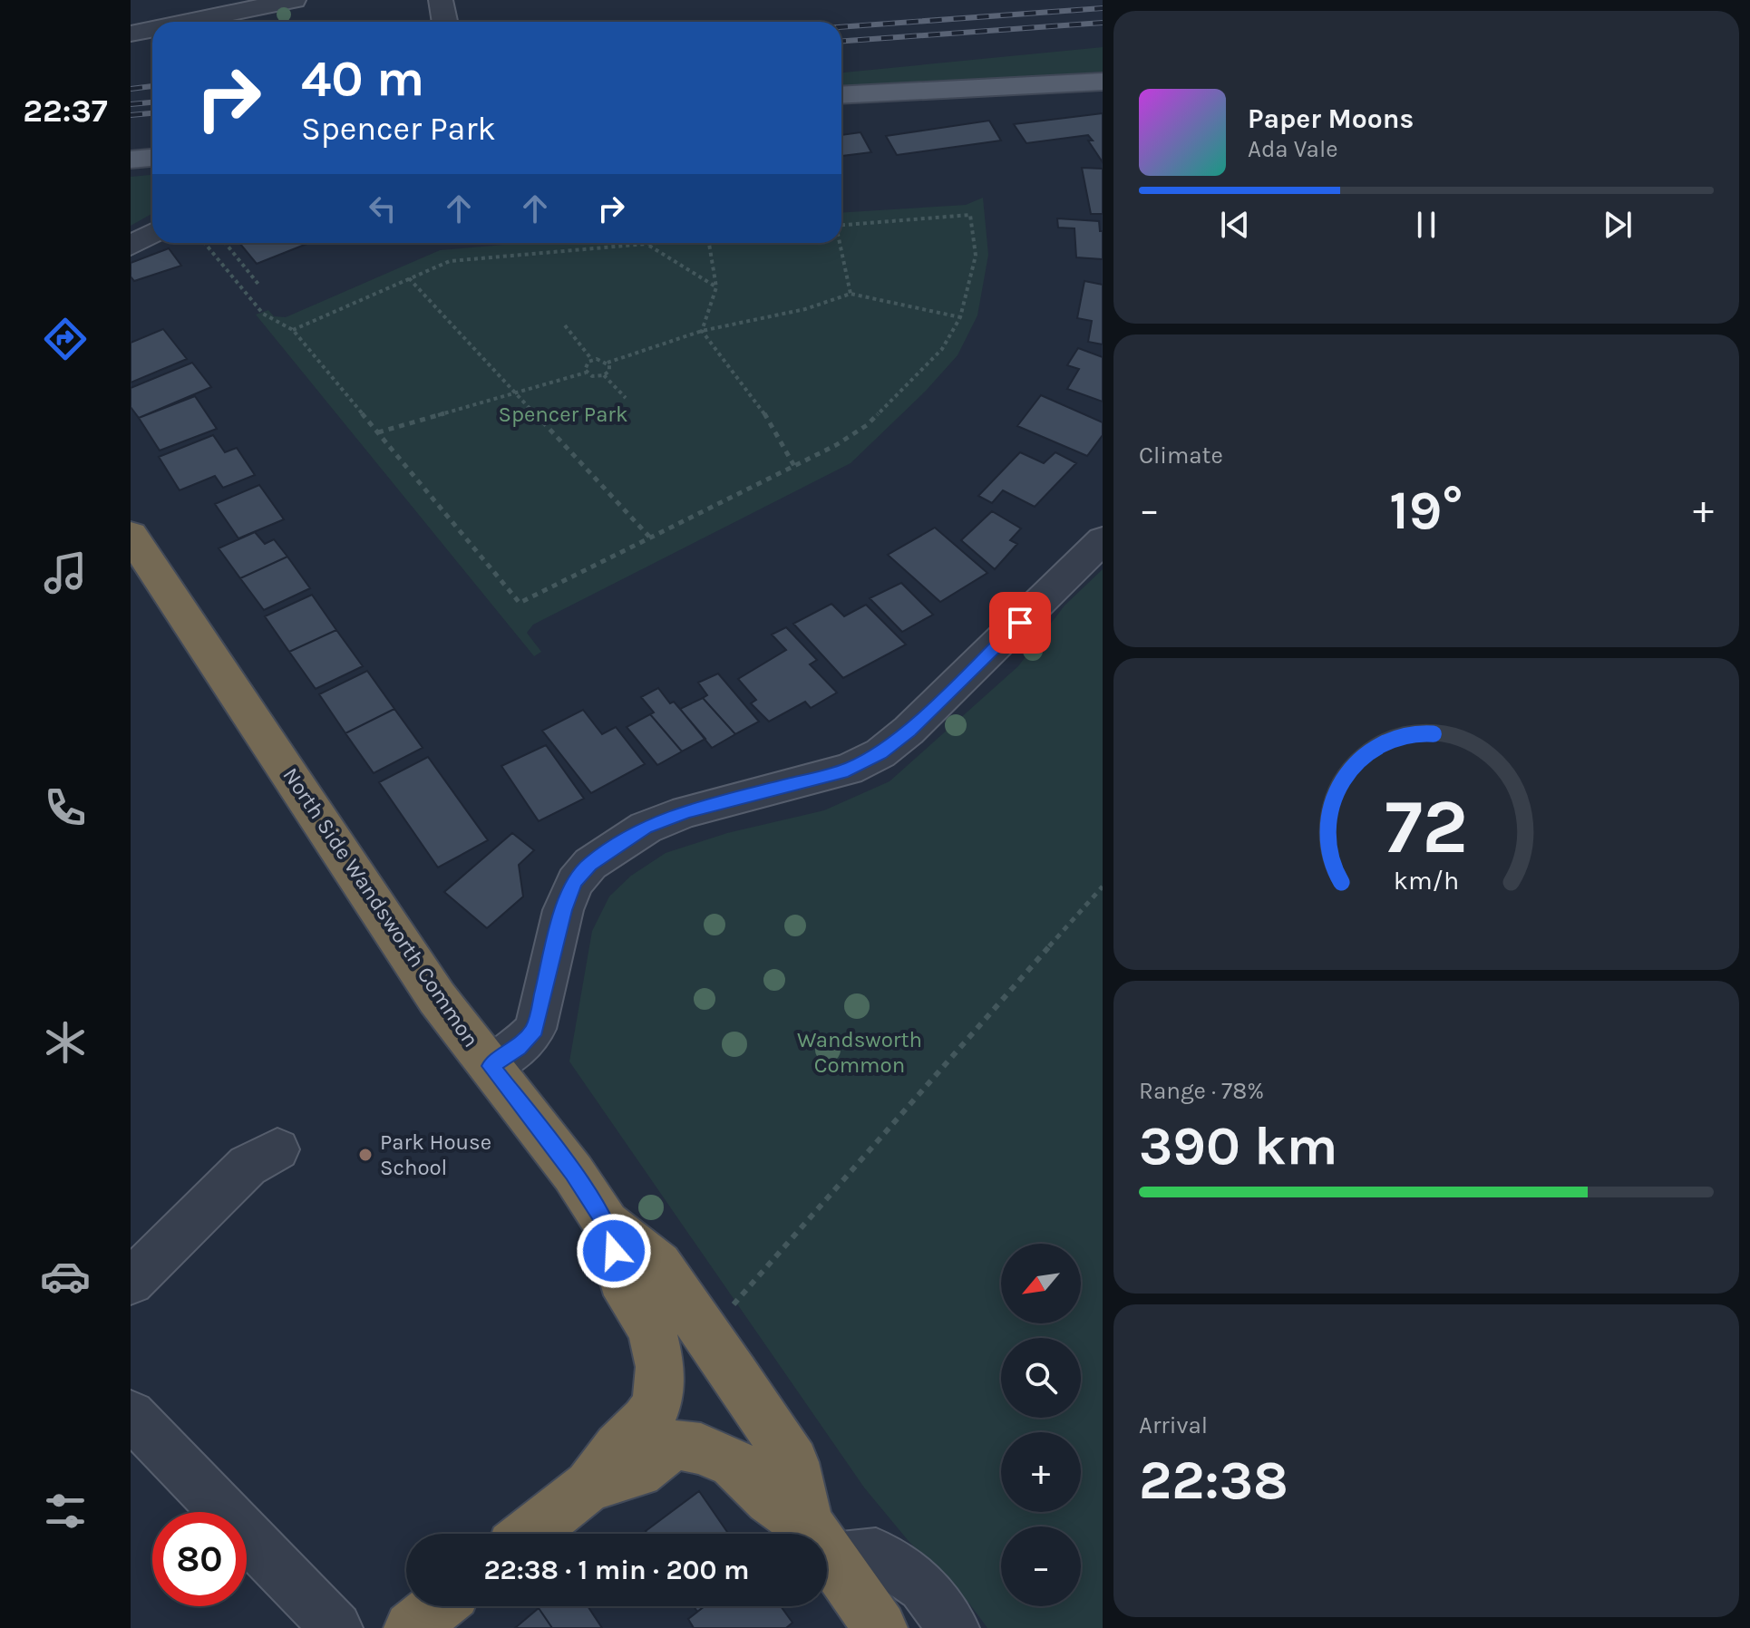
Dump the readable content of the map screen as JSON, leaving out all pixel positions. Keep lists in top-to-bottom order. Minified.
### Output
{"streets":{"highway":["North Side Wandsworth Common"]},"parks":["Spencer Park","Wandsworth Common"],"places":["Park House School"],"north":"bottom left","page":{"tabs":"22:37","turn":["40 m","Spencer Park"],"song":["Paper Moons","Ada Vale"],"tile":["Climate",["Range · 78%","390 km"],["Arrival","22:38"]],"heat":["−","19°","+"],"map_buttons":["+","−"],"limit":"80","trip":"22:38 · 1 min · 200 m","gauge":["72","km/h"]}}
